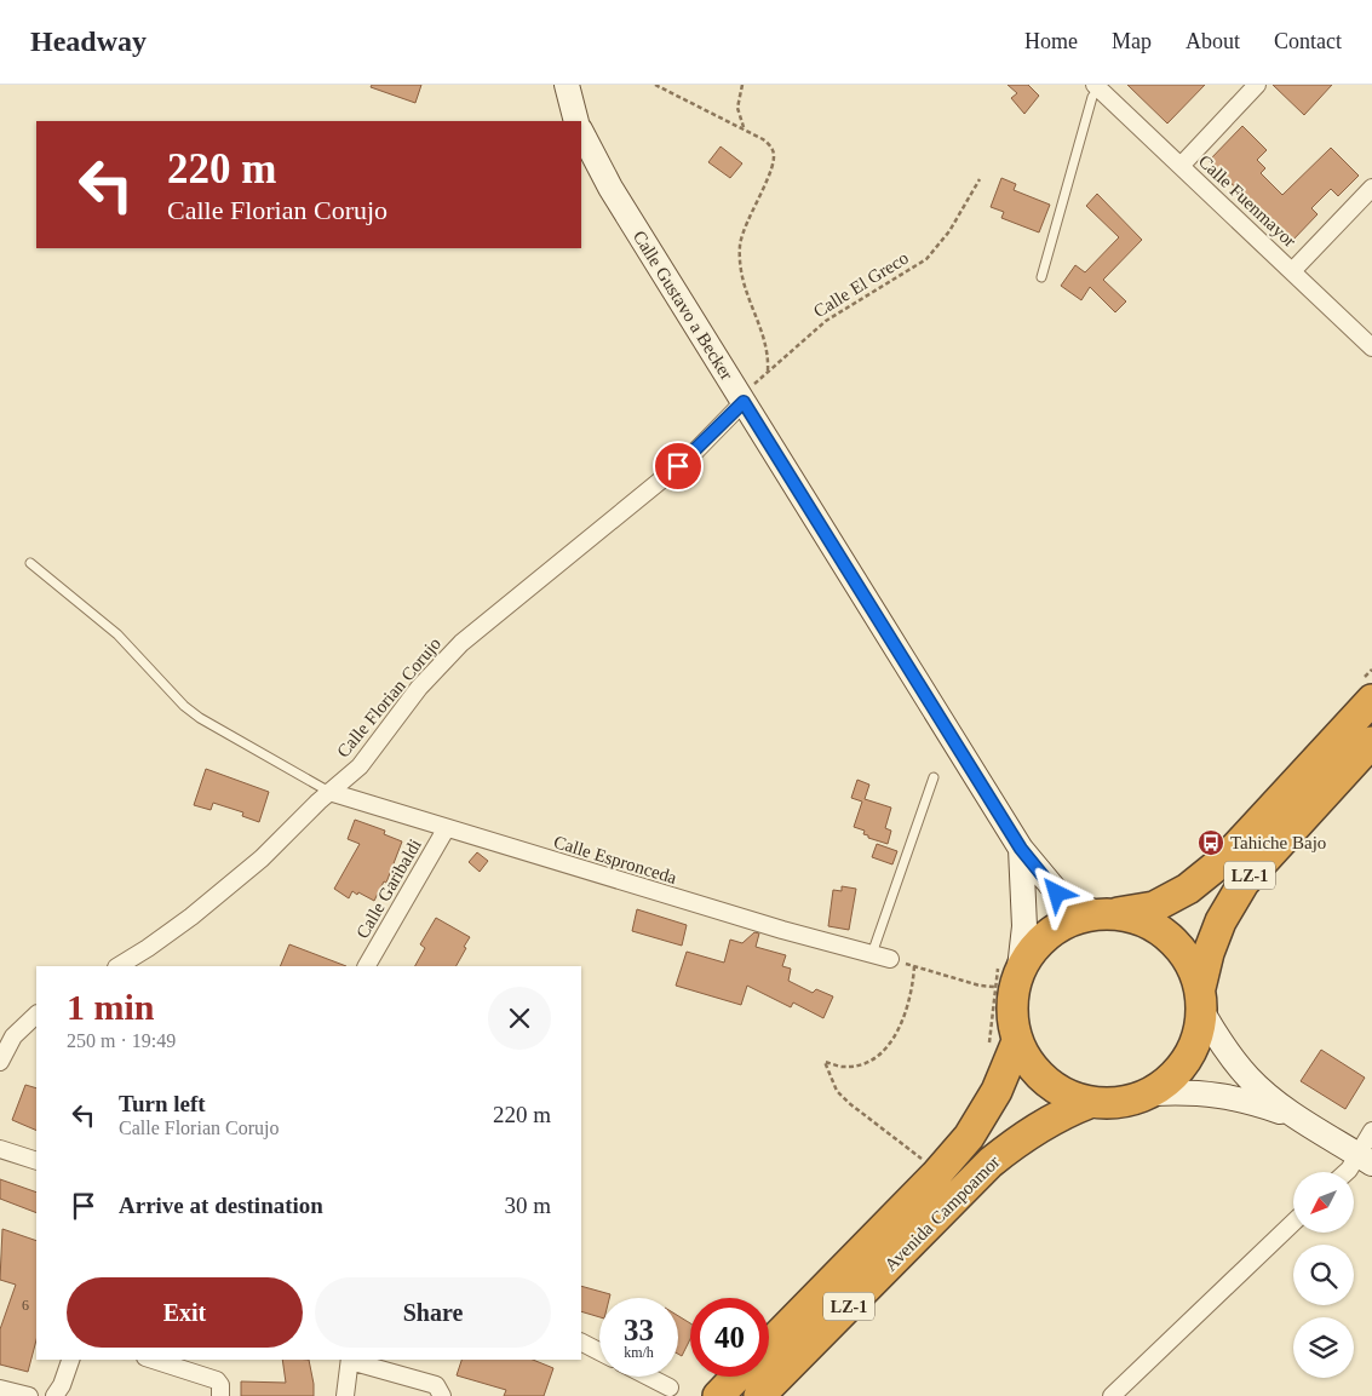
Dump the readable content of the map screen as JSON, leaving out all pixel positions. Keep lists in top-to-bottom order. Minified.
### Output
{"streets":{"highway":["LZ-1","Avenida Campoamor"],"street":["Calle Fuenmayor","Calle Gustavo a Becker","Calle Florian Corujo","Calle Espronceda","Calle Garibaldi"],"path":["Calle El Greco"]},"crossings":[["Calle El Greco","Calle Gustavo a Becker"],["Calle El Greco","Calle Florian Corujo"],["Calle Gustavo a Becker","Calle Florian Corujo"],["Calle Gustavo a Becker","LZ-1"],["Calle Gustavo a Becker","Avenida Campoamor"],["Calle Florian Corujo","Calle Espronceda"],["Calle Espronceda","Calle Garibaldi"],["LZ-1","Avenida Campoamor"]],"places":{"bus stop":["Tahiche Bajo"]},"house_numbers":["6"],"north":"bottom left","page":{"header":"Headway","nav":["Home","Map","About","Contact"],"turn":["220 m","Calle Florian Corujo"],"heading":["1 min","250 m · 19:49"],"list":[{"name":"Turn left","note":"Calle Florian Corujo","value":"220 m"},{"name":"Arrive at destination","value":"30 m"}],"buttons":["Exit","Share"],"speed":"33 km/h","limit":"40"}}
